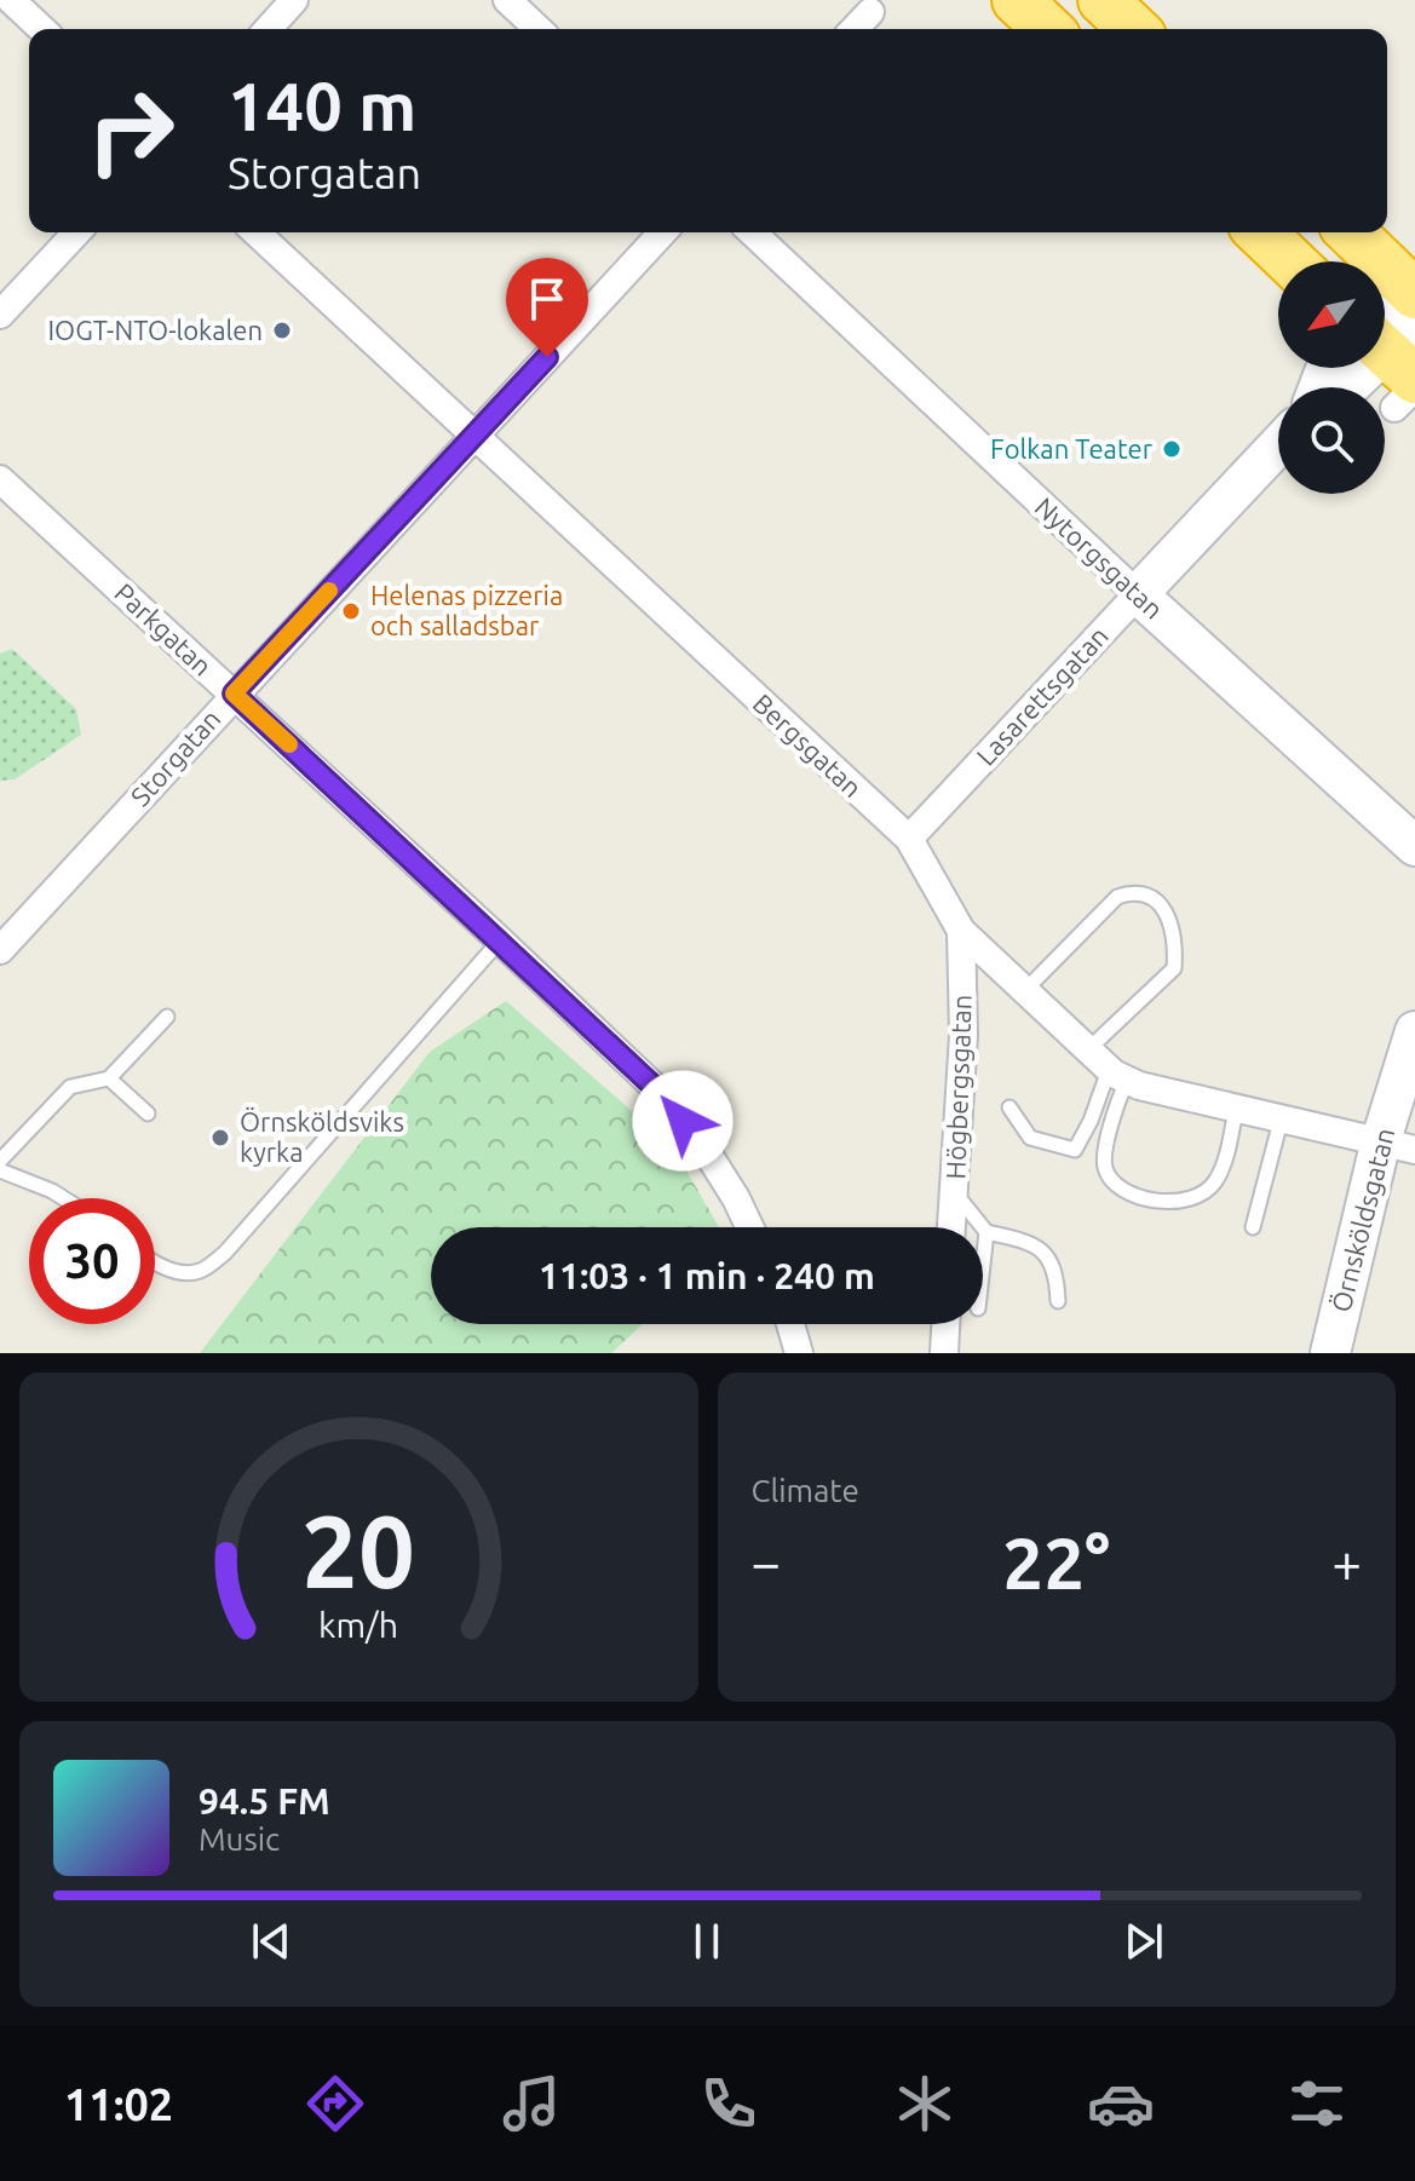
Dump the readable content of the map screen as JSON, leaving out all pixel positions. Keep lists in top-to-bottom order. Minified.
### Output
{"streets":{"street":["Nytorgsgatan","Parkgatan","Lasarettsgatan","Bergsgatan","Storgatan","Högbergsgatan","Örnsköldsgatan"]},"crossings":[["Nytorgsgatan","Lasarettsgatan"],["Parkgatan","Storgatan"],["Lasarettsgatan","Bergsgatan"],["Bergsgatan","Storgatan"],["Bergsgatan","Högbergsgatan"],["Bergsgatan","Örnsköldsgatan"]],"places":["IOGT-NTO-lokalen","Folkan Teater","Helenas pizzeria och salladsbar","Örnsköldsviks kyrka"],"north":"bottom left","page":{"turn":["140 m","Storgatan"],"limit":"30","trip":"11:03 · 1 min · 240 m","tile":"Climate","heat":["−","22°","+"],"song":["94.5 FM","Music"],"tabs":"11:02","gauge":["20","km/h"]}}
